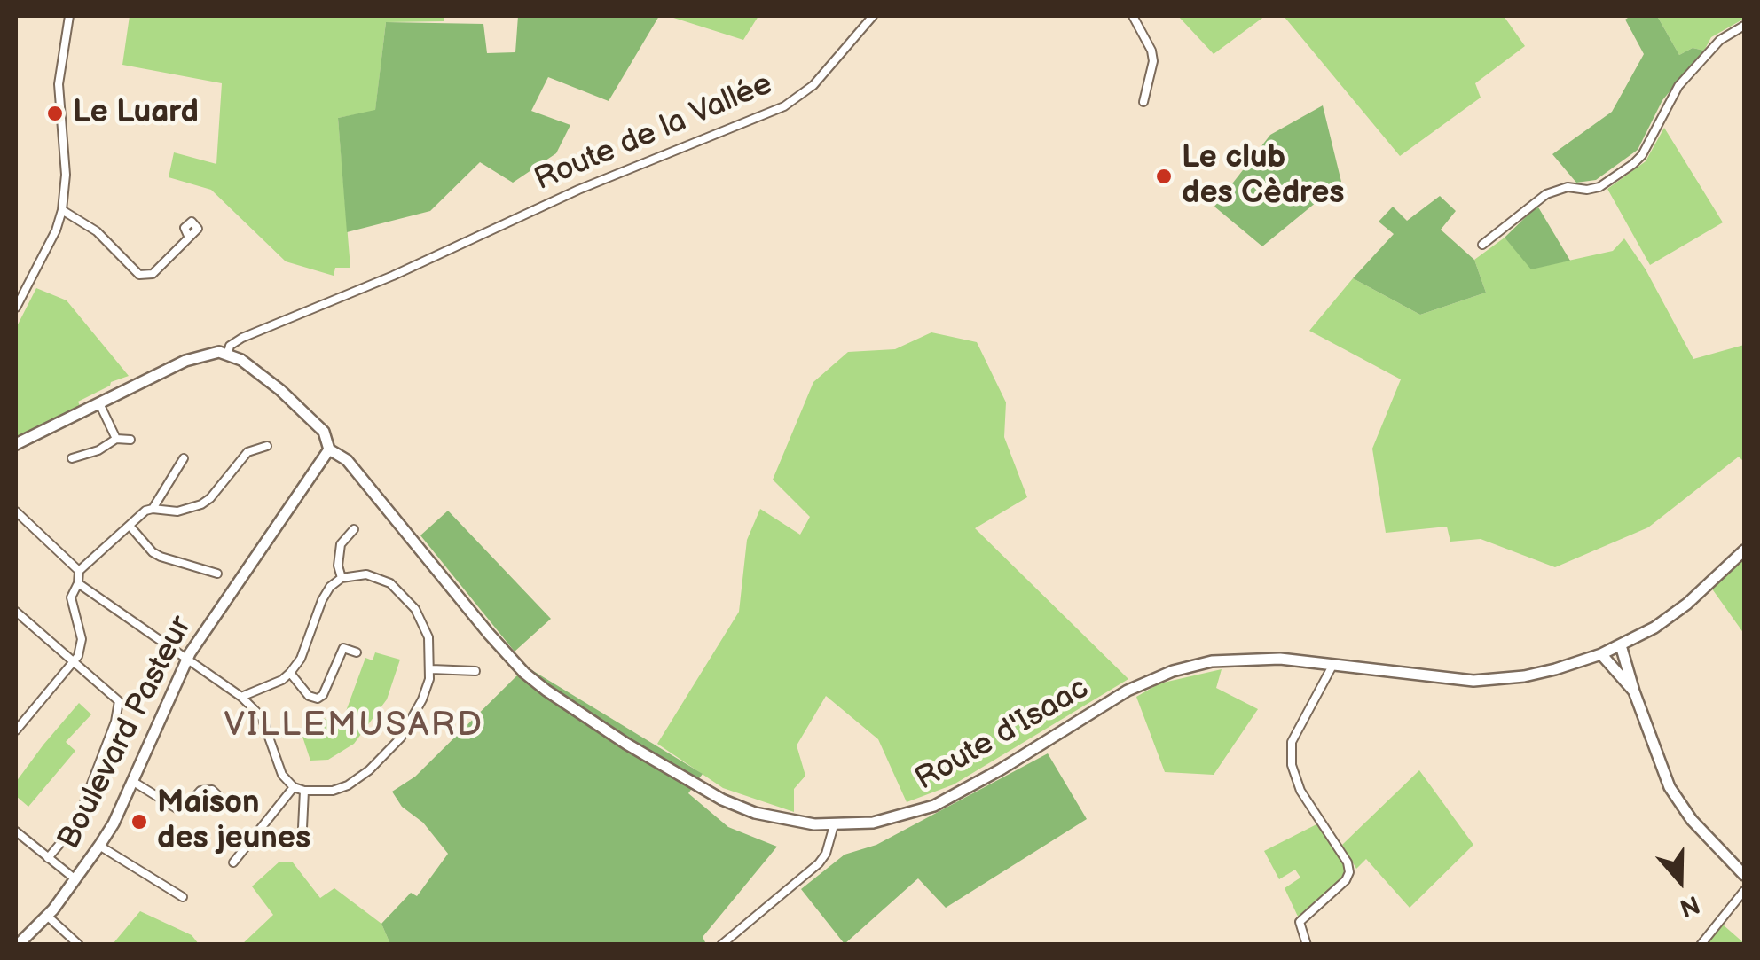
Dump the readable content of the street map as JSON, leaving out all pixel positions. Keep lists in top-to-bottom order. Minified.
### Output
{"streets":{"street":["Route de la Vallée","Boulevard Pasteur","Route d'Isaac"]},"crossings":[["Route de la Vallée","Route d'Isaac"],["Boulevard Pasteur","Route d'Isaac"]],"districts":["VILLEMUSARD"],"places":["Le Luard","Le club des Cèdres","Maison des jeunes"],"north":"bottom"}
